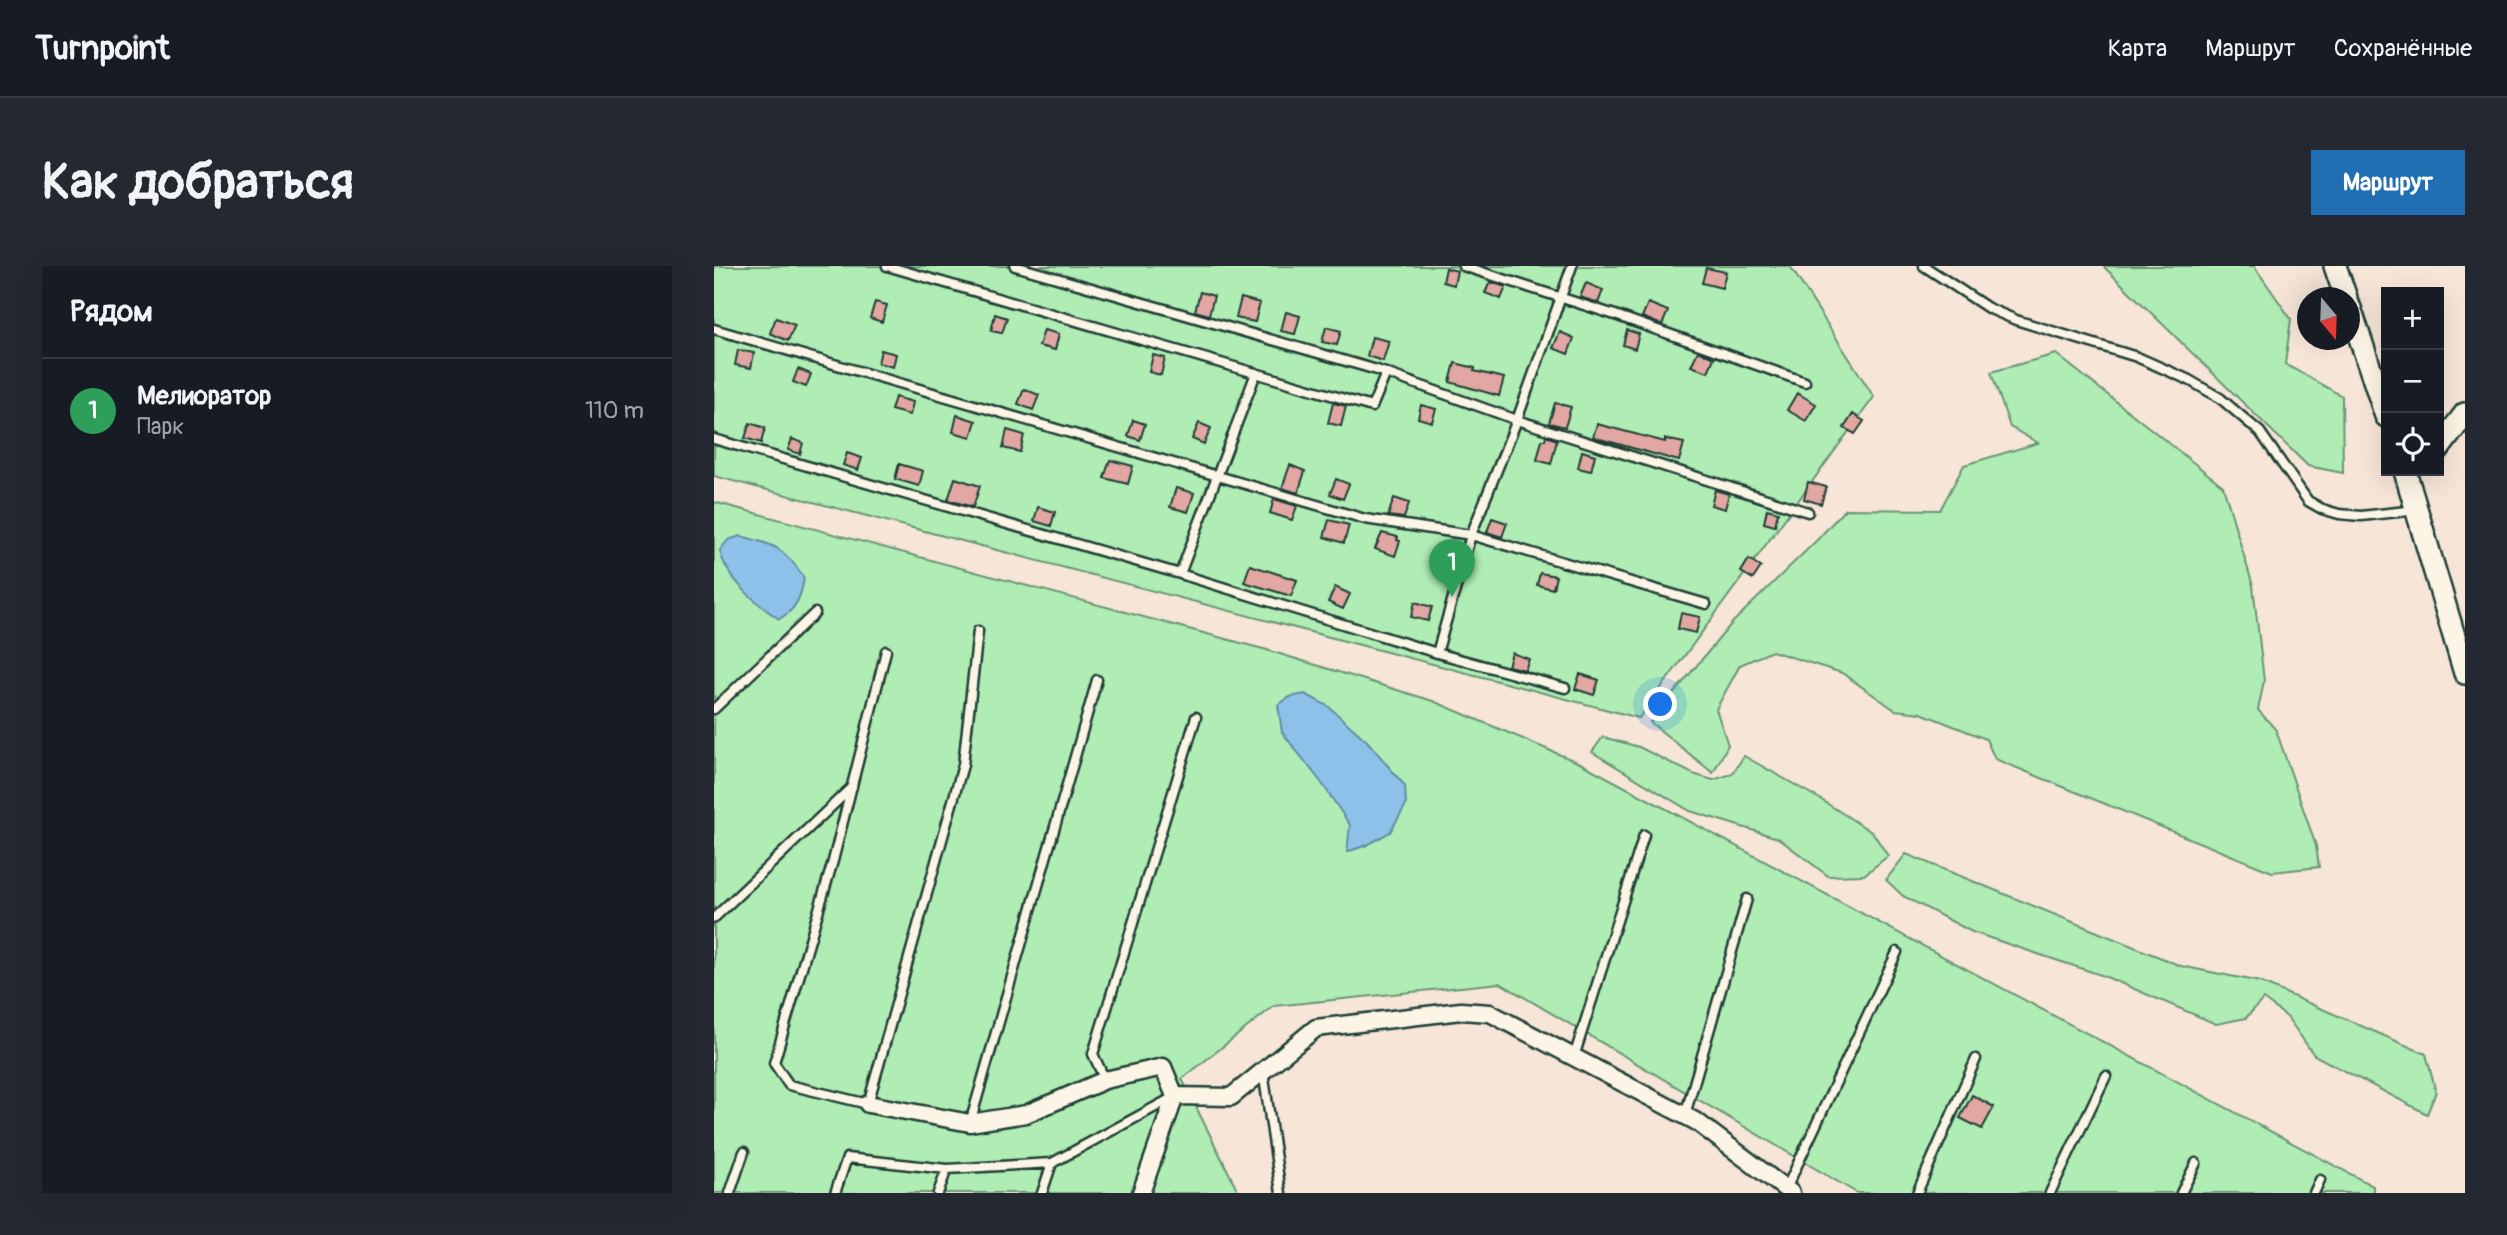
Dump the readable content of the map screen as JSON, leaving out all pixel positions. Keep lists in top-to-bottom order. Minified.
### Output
{"north":"bottom","page":{"header":"Turnpoint","nav":["Карта","Маршрут","Сохранённые"],"buttons":"Маршрут","title":"Как добраться","heading":"Рядом","map_buttons":["+","−"],"list":[{"mark":"1","name":"Мелиоратор","note":"Парк","value":"110 m"}],"pins":"1"}}
